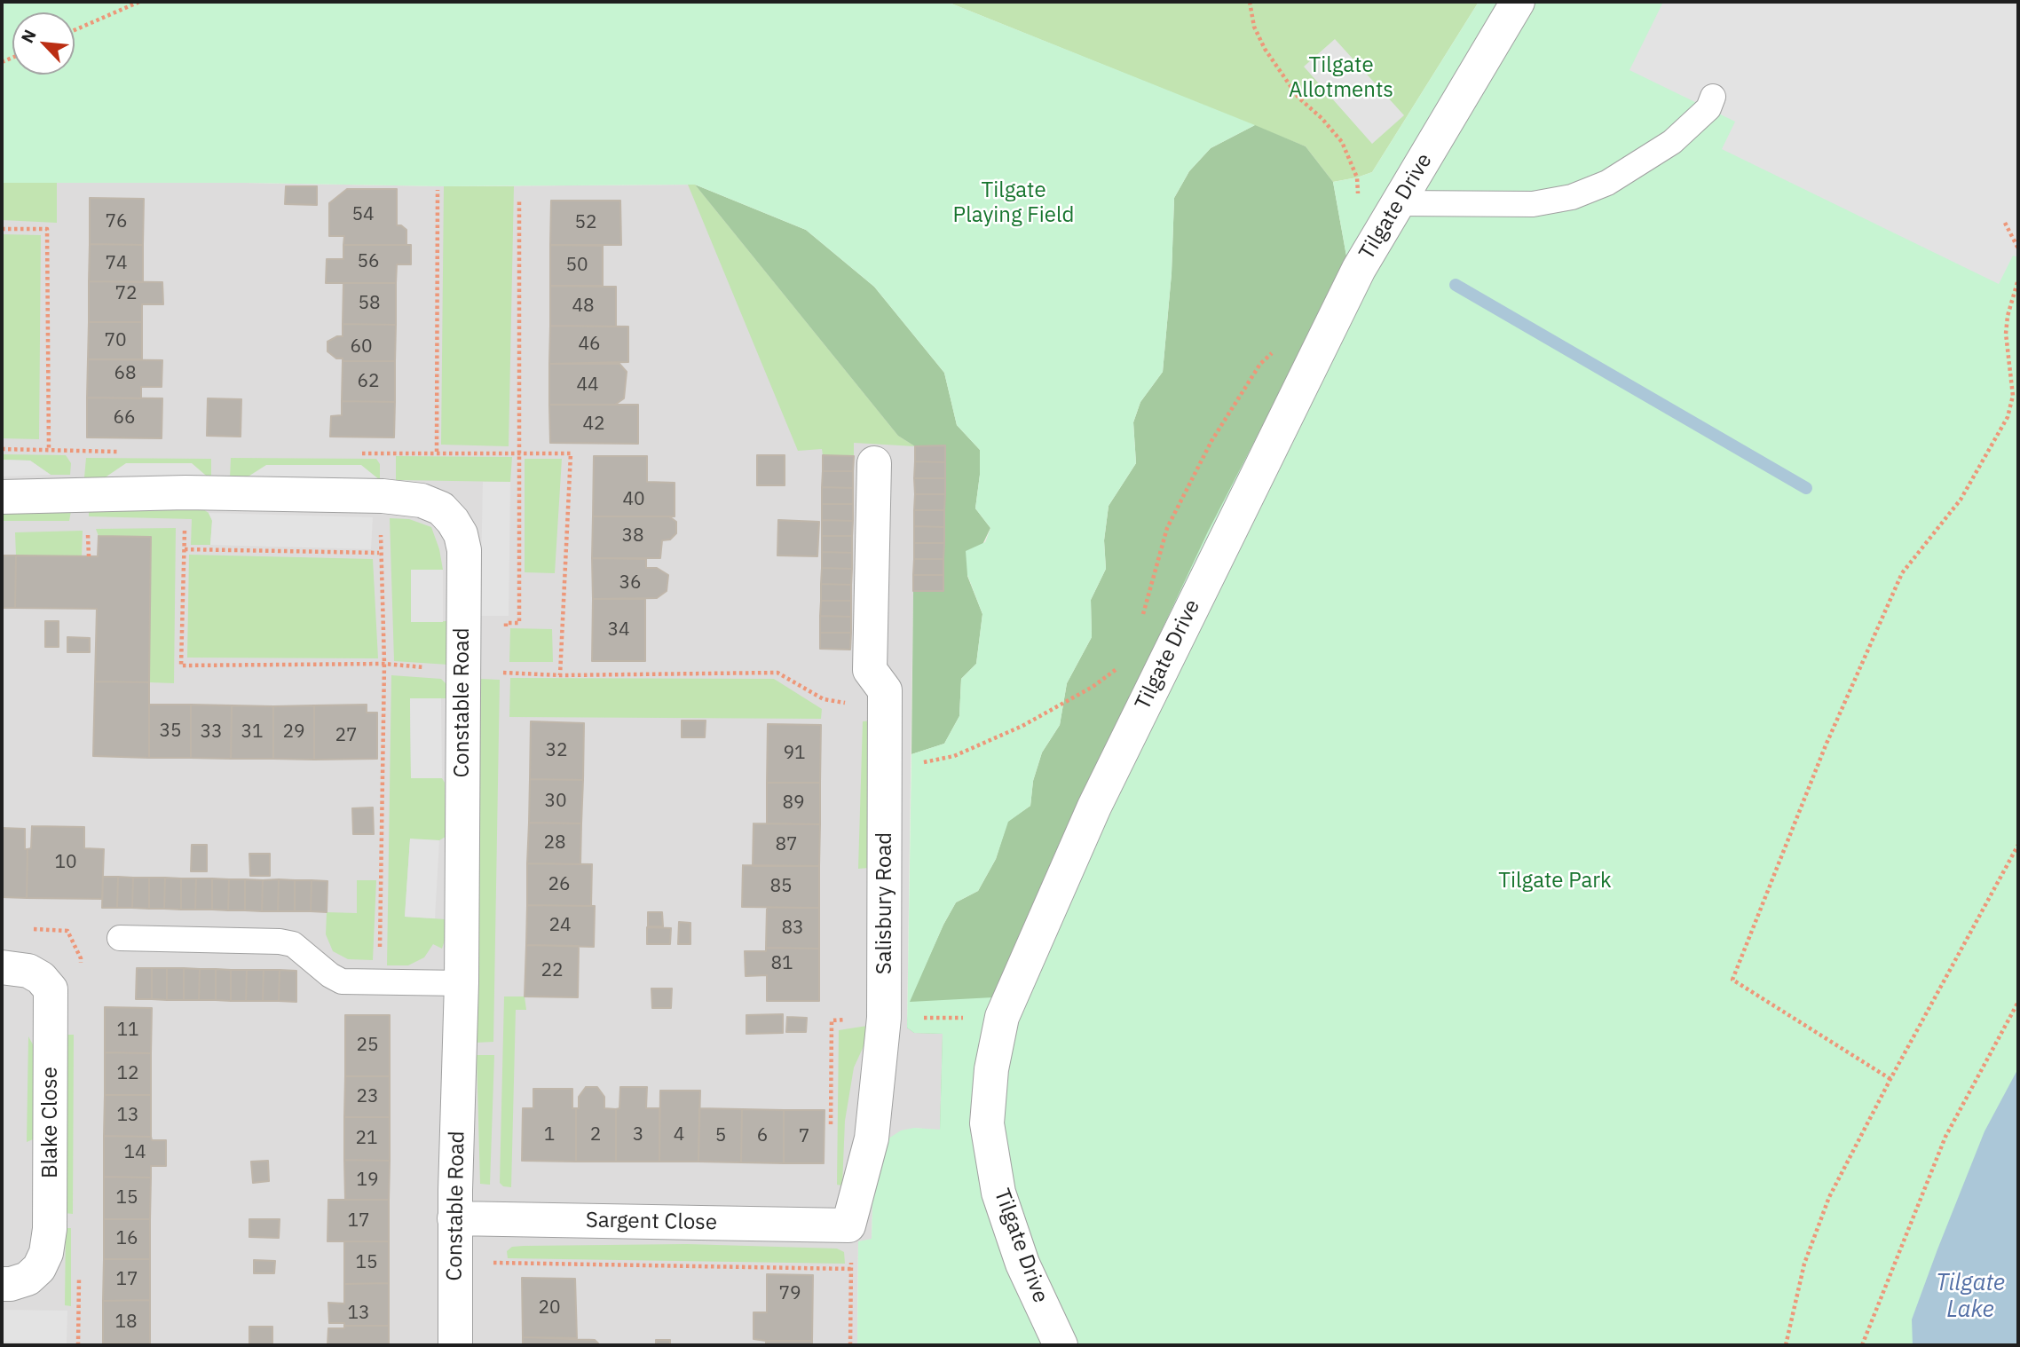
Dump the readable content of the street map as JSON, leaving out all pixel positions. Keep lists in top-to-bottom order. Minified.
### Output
{"streets":{"street":["Tilgate Drive","Constable Road","Salisbury Road","Blake Close","Sargent Close"]},"crossings":[["Constable Road","Sargent Close"],["Salisbury Road","Sargent Close"]],"water":["Tilgate Lake"],"parks":["Tilgate Allotments","Tilgate Playing Field","Tilgate Park"],"house_numbers":["54","76","52","56","74","50","72","58","48","70","46","60","68","62","44","66","42","40","38","36","34","35","33","31","29","27","32","91","30","89","28","87","10","26","85","24","83","81","22","11","25","12","23","13","1","2","3","4","5","6","7","21","14","19","15","17","16","15","17","79","20","13","18"],"north":"top left"}
